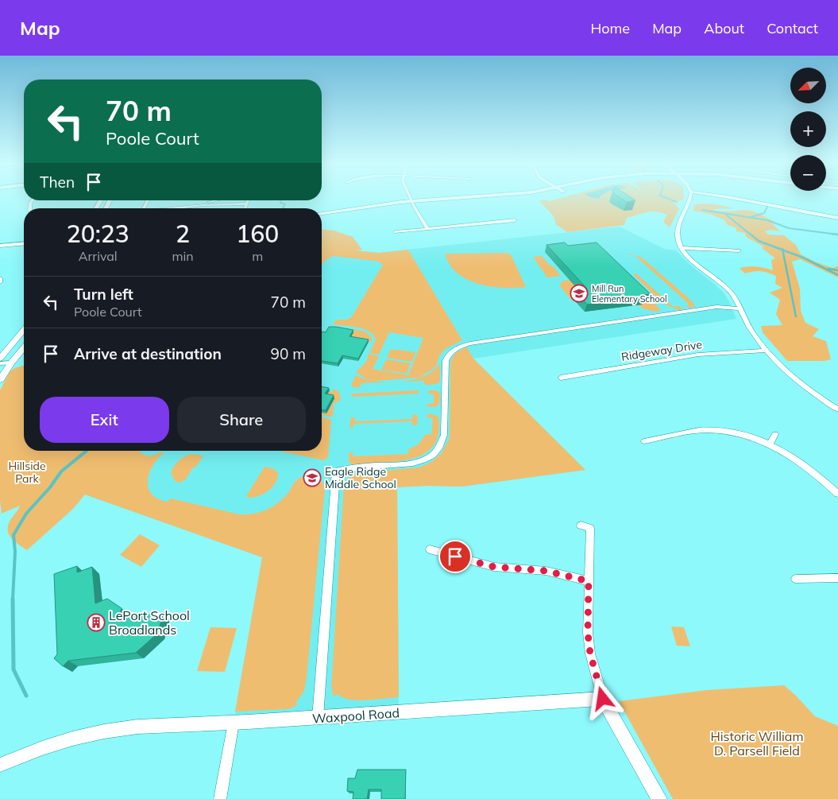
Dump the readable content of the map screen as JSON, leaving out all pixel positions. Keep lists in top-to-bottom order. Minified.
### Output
{"streets":{"main road":["Waxpool Road"],"street":["Ridgeway Drive"]},"parks":["Hillside Park","Historic William D. Parsell Field"],"places":{"school or university":["Mill Run Elementary School","Eagle Ridge Middle School"],"building":["LePort School Broadlands"]},"north":"bottom left","page":{"header":"Map","nav":["Home","Map","About","Contact"],"map_buttons":["+","−"],"turn":["70 m","Poole Court"],"then":"Then","eta":["20:23","Arrival","2","min","160","m"],"list":[{"name":"Turn left","note":"Poole Court","value":"70 m"},{"name":"Arrive at destination","value":"90 m"}],"buttons":["Exit","Share"]}}
